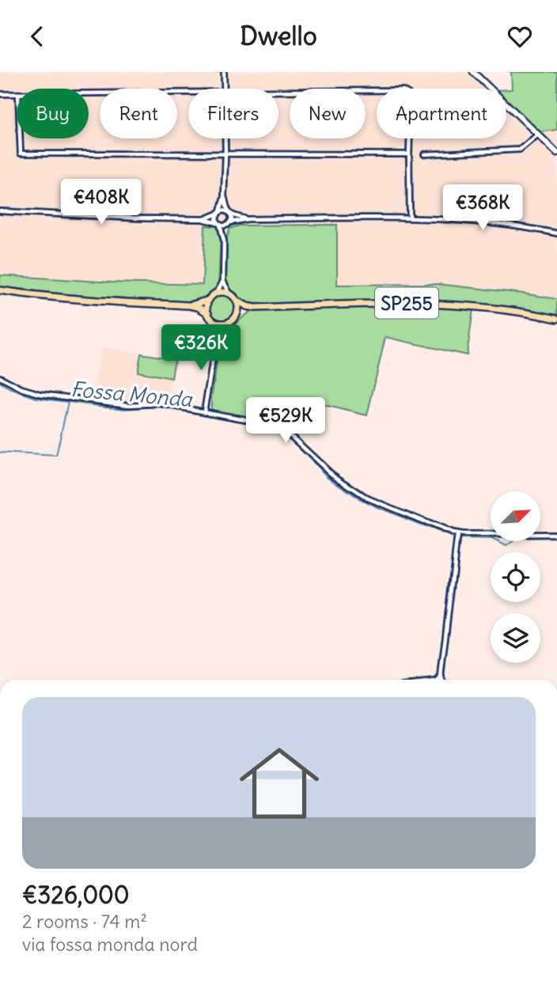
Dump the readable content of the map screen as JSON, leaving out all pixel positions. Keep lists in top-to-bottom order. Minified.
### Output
{"streets":{"main road":["SP255"]},"water":["Fossa Monda"],"north":"top right","page":{"header":"Dwello","chip":["Buy","Rent","Filters","New","Apartment"],"price":["€408K","€368K","€326K","€529K"],"list":[{"name":"€326,000","note":"2 rooms · 74 m² · via fossa monda nord"}]}}
